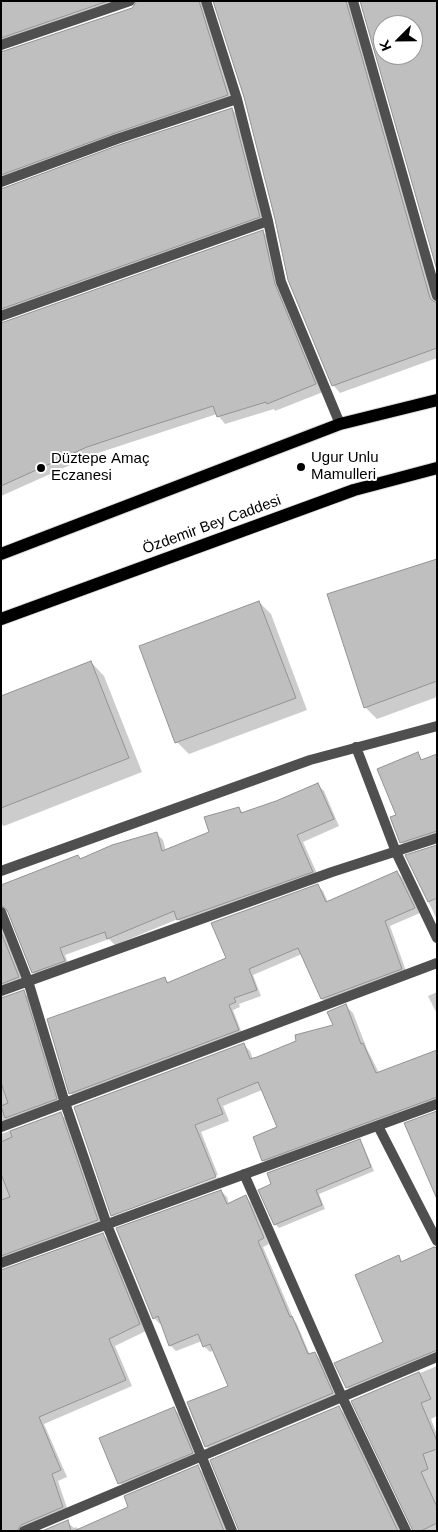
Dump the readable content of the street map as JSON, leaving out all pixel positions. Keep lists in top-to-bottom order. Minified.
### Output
{"streets":{"main road":["Özdemir Bey Caddesi"]},"places":["Ugur Unlu Mamulleri","Düztepe Amaç Eczanesi"],"north":"bottom left"}
